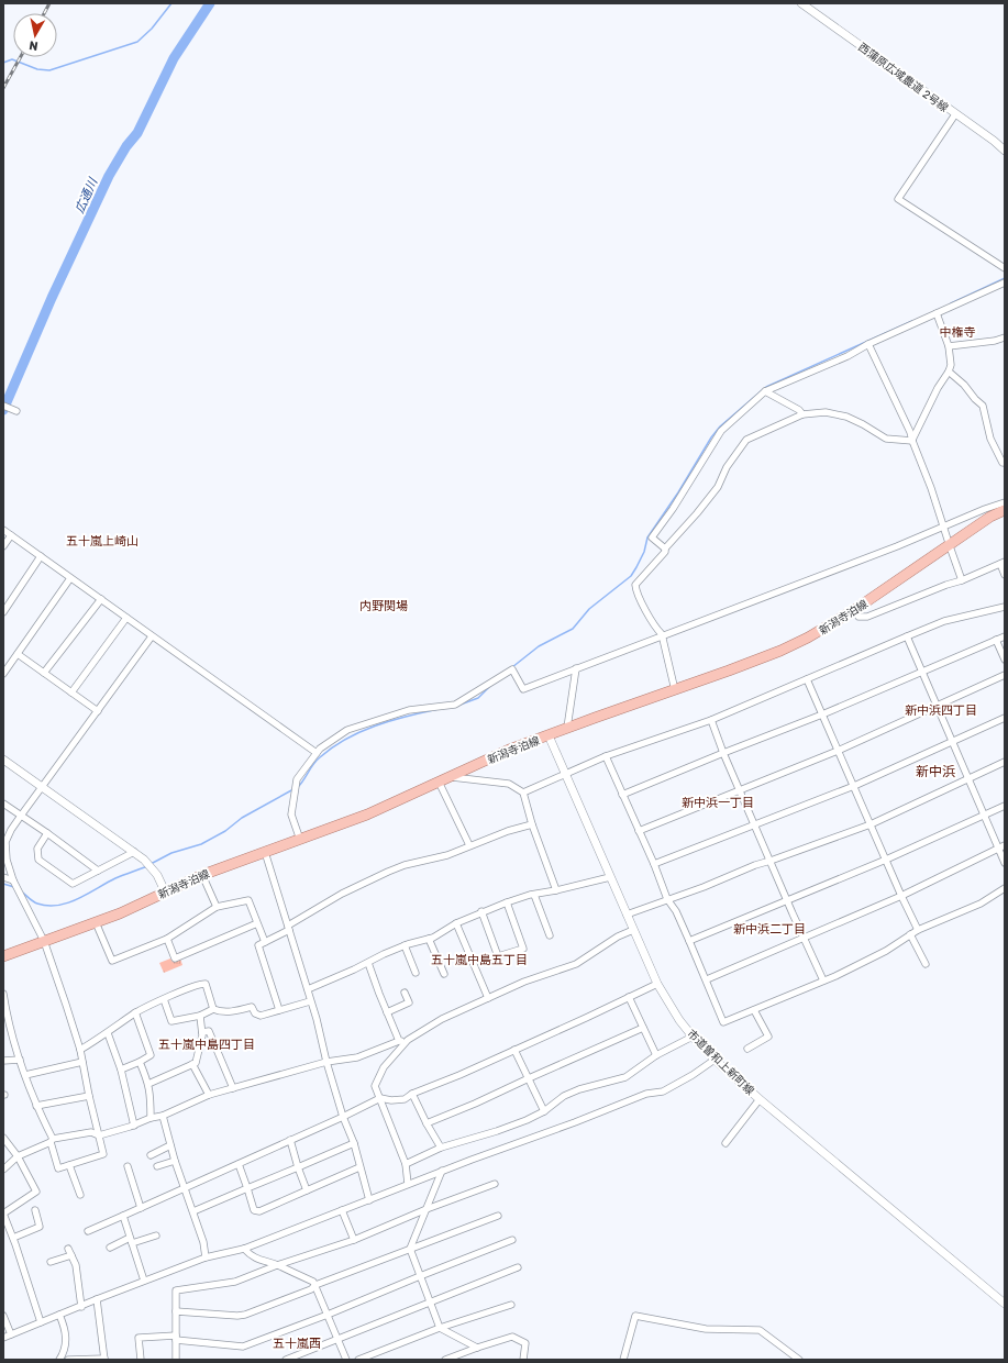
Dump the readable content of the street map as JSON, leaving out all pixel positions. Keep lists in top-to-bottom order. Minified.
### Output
{"streets":{"main road":["新潟寺泊線"],"street":["西蒲原広域農道 2号線","市道曽和上新町線"]},"crossings":[["新潟寺泊線","市道曽和上新町線"]],"districts":["中権寺","五十嵐上崎山","内野関場","新中浜四丁目","新中浜","新中浜一丁目","新中浜二丁目","五十嵐中島五丁目","五十嵐中島四丁目","五十嵐西"],"water":["広通川"],"north":"bottom"}
